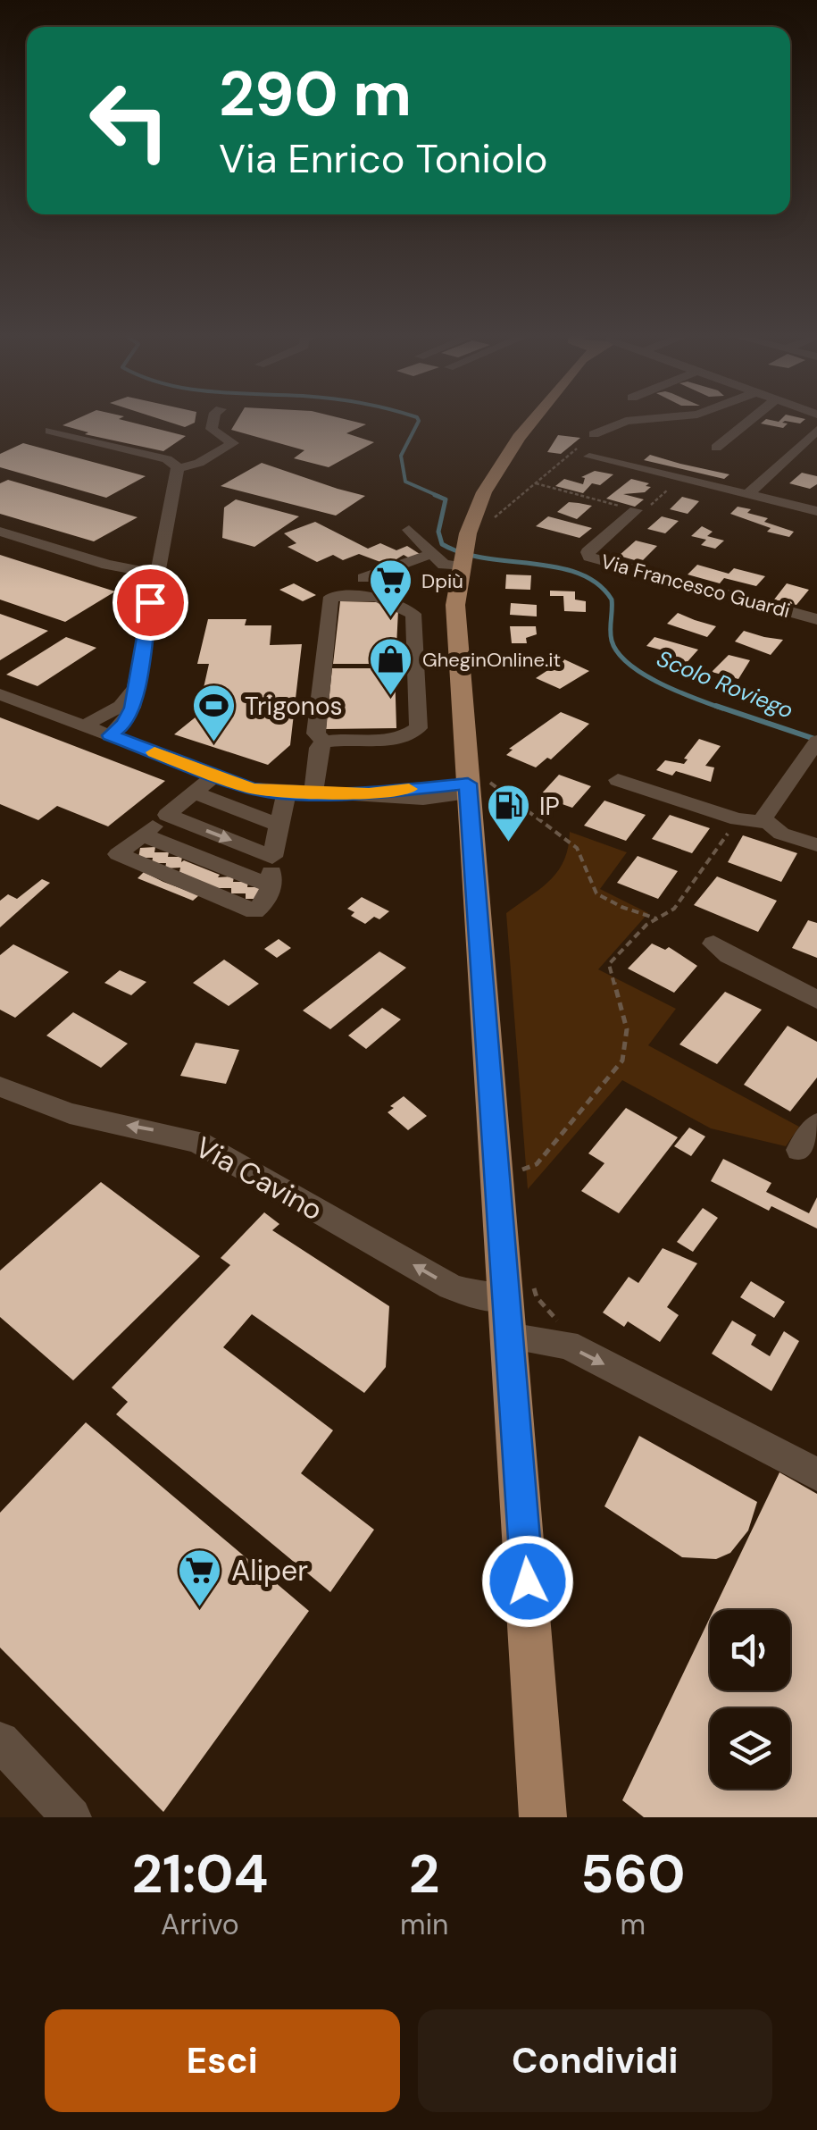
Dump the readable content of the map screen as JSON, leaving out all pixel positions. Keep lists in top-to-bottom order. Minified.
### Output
{"streets":{"street":["Via Francesco Guardi","Via Cavino"]},"one_way":["Via Cavino"],"water":["Scolo Roviego"],"places":{"supermarket":["Dpiù","Aliper"],"shop":["GheginOnline.it"],"sports":["Trigonos"],"fuel station":["IP"]},"page":{"turn":["290 m","Via Enrico Toniolo"],"eta":["21:04","Arrivo","2","min","560","m"],"buttons":["Esci","Condividi"]}}
